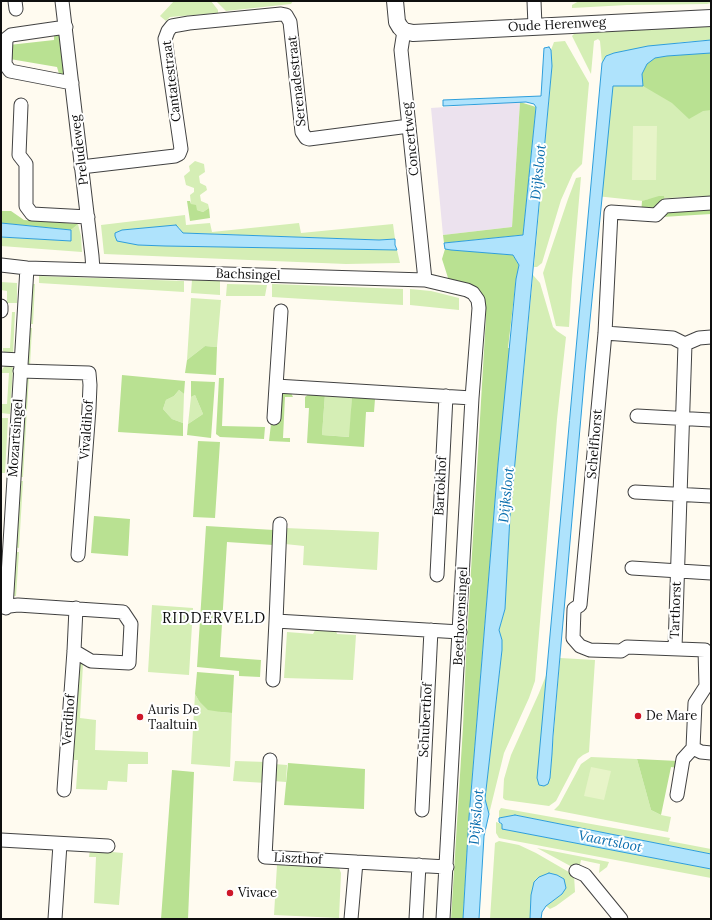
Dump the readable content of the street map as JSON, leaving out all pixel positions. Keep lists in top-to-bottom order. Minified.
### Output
{"streets":{"street":["Oude Herenweg","Cantatestraat","Serenadestraat","Concertweg","Preludeweg","Bachsingel","Vivaldihof","Mozartsingel","Schelfhorst","Bartokhof","Tarthorst","Beethovensingel","Verdihof","Schuberthof","Liszthof"]},"crossings":[["Oude Herenweg","Concertweg"],["Cantatestraat","Serenadestraat"],["Cantatestraat","Preludeweg"],["Serenadestraat","Concertweg"],["Concertweg","Bachsingel"],["Preludeweg","Bachsingel"],["Bachsingel","Mozartsingel"],["Bachsingel","Beethovensingel"],["Vivaldihof","Mozartsingel"],["Schelfhorst","Tarthorst"],["Beethovensingel","Liszthof"]],"districts":["RIDDERVELD"],"water":["Dijksloot","Vaartsloot"],"places":["De Mare","Auris De Taaltuin","Vivace"]}
